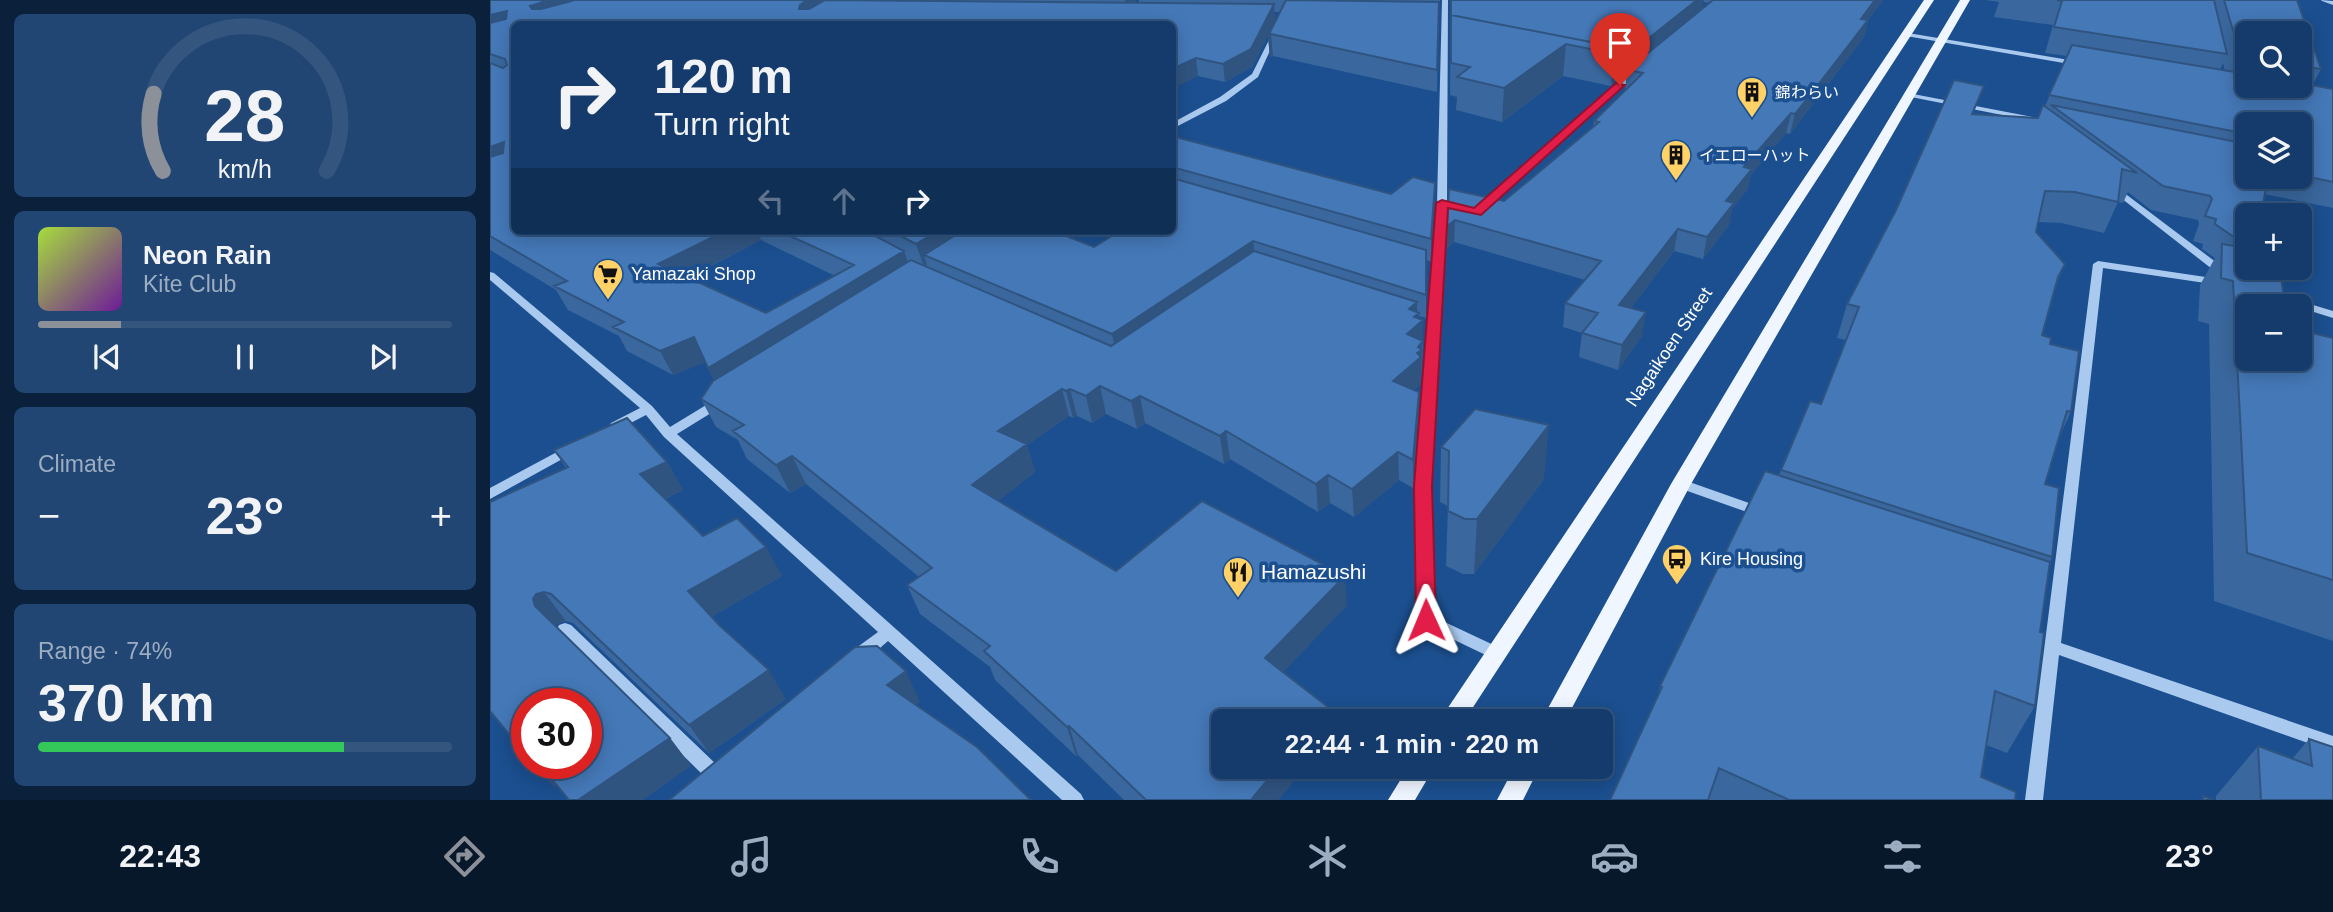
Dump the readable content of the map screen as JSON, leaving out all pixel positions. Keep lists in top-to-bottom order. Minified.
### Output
{"streets":{"main road":["Nagaikoen Street"]},"places":{"building":["錦わらい","イエローハット"],"supermarket":["Yamazaki Shop"],"bus stop":["Kire Housing"],"restaurant":["Hamazushi"]},"page":{"map_buttons":["+","−"],"turn":["120 m","Turn right"],"song":["Neon Rain","Kite Club"],"tile":["Climate",["Range · 74%","370 km"]],"heat":["−","23°","+"],"limit":"30","trip":"22:44 · 1 min · 220 m","tabs":["22:43","23°"],"gauge":["28","km/h"]}}
